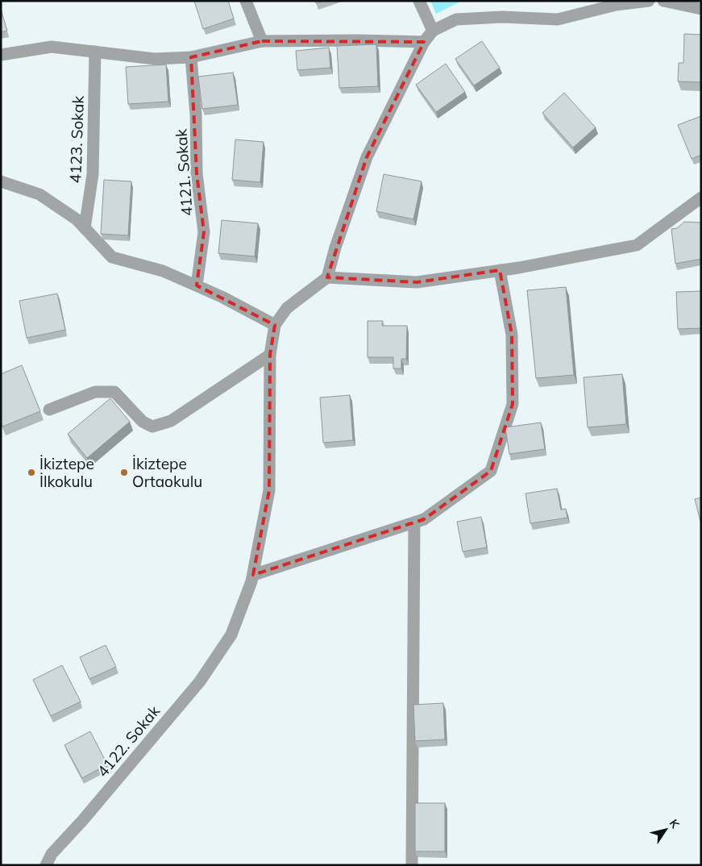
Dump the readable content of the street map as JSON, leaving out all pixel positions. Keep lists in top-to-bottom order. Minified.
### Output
{"streets":{"street":["4123. Sokak","4121. Sokak","4122. Sokak"]},"places":["İkiztepe İlkokulu","İkiztepe Ortaokulu"],"north":"top right"}
